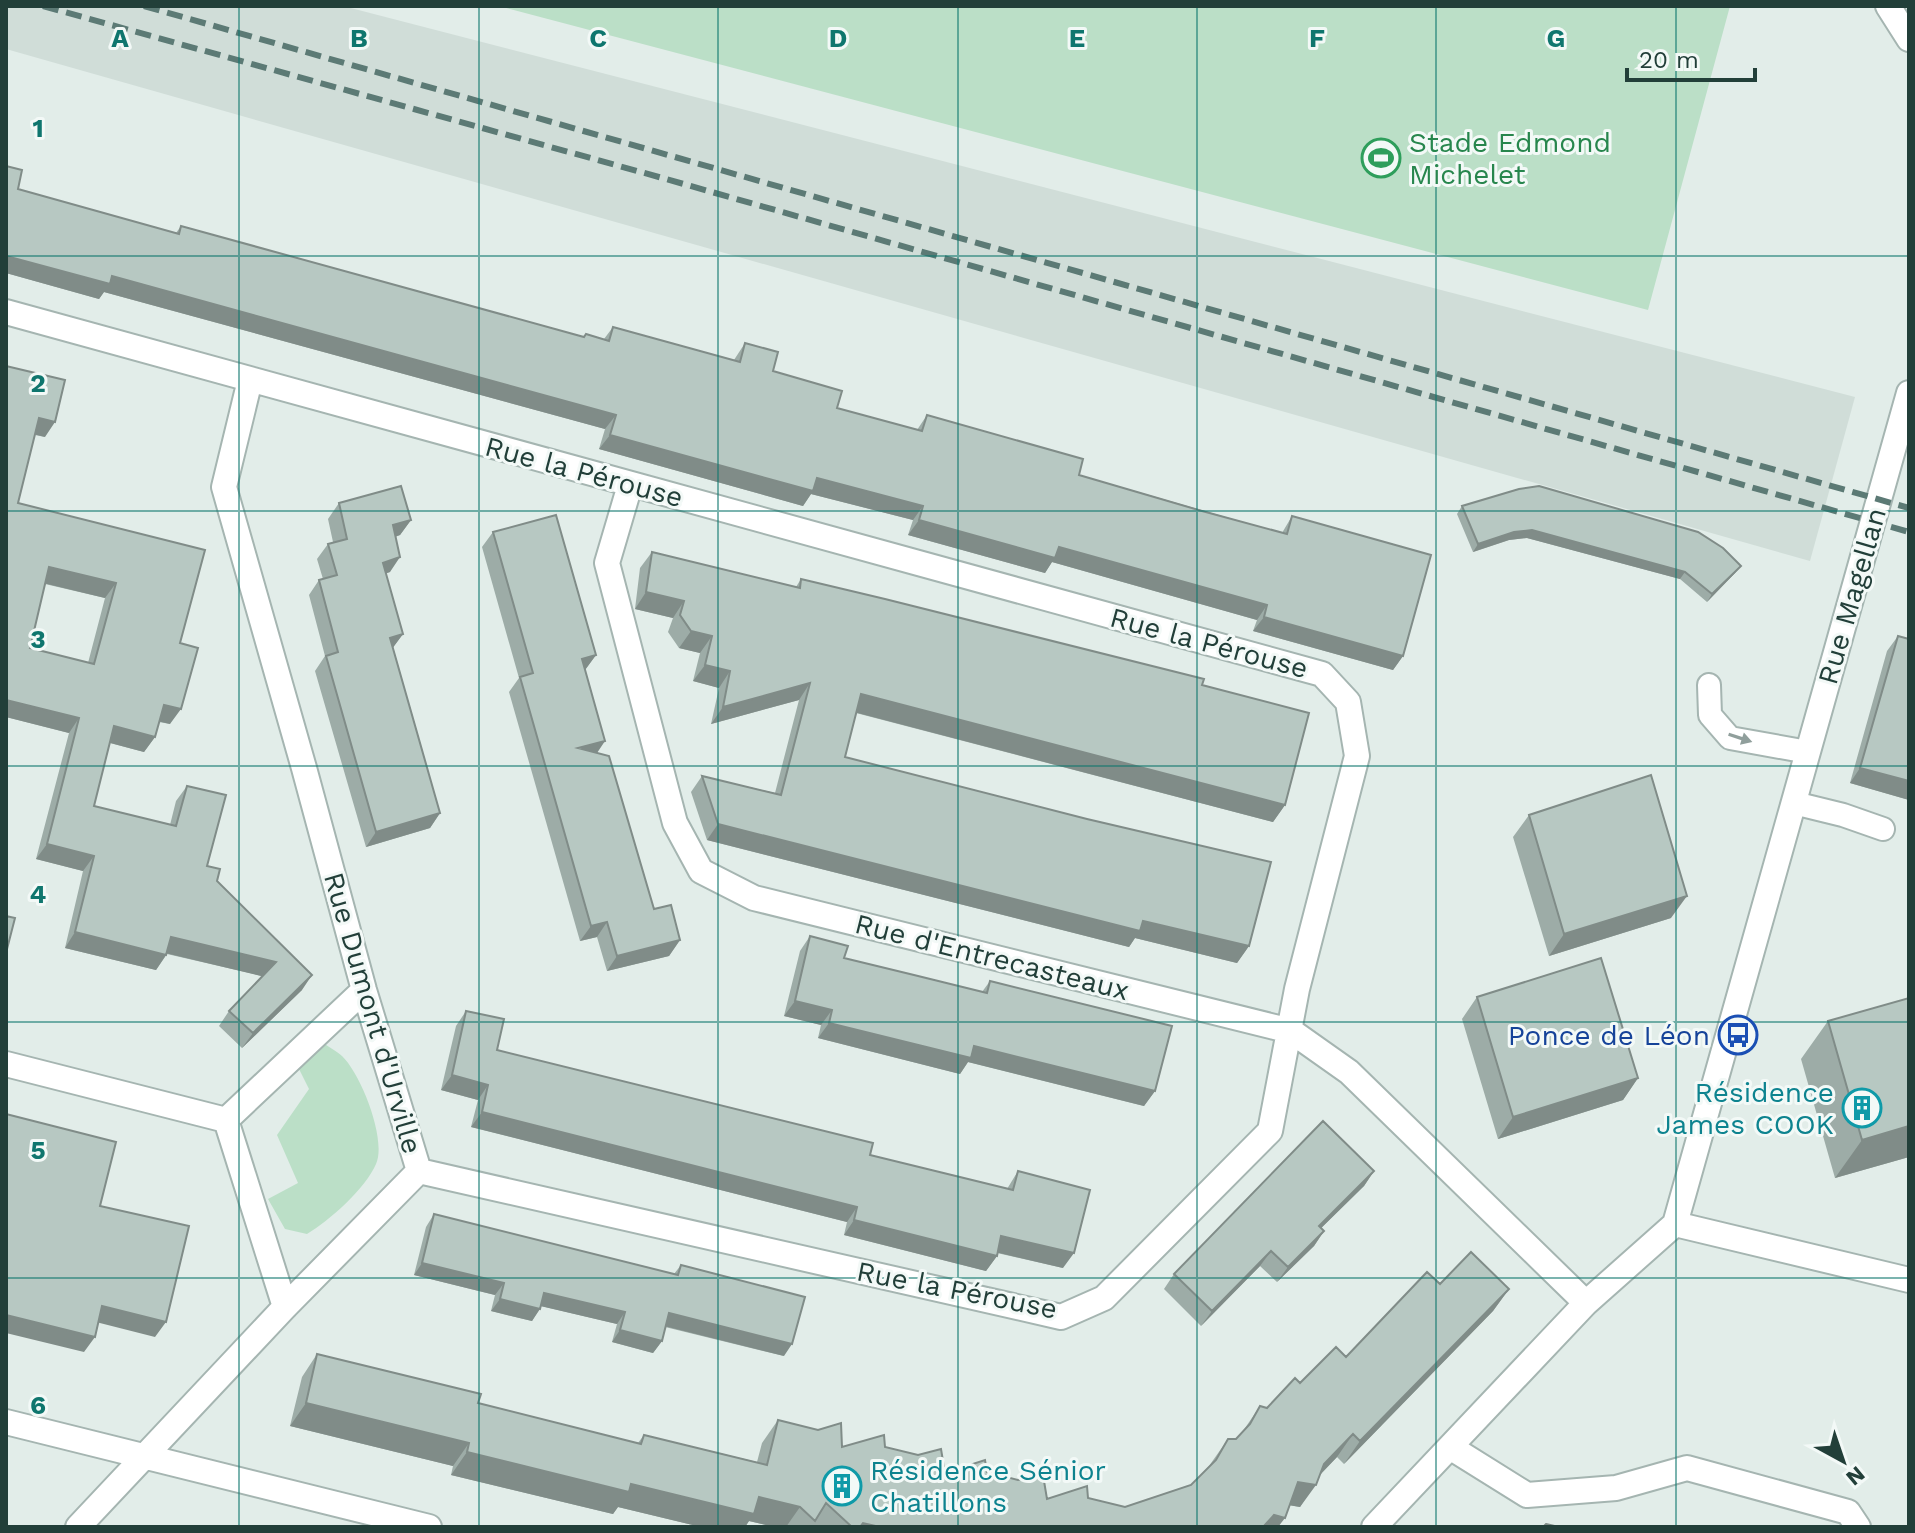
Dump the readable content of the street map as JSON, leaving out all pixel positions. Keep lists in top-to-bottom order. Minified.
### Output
{"streets":{"street":["Rue la Pérouse","Rue Magellan","Rue d'Entrecasteaux","Rue Dumont d'Urville"]},"crossings":[["Rue la Pérouse","Rue d'Entrecasteaux"],["Rue la Pérouse","Rue Dumont d'Urville"]],"places":{"sports":["Stade Edmond Michelet"],"bus stop":["Ponce de Léon"],"building":["Résidence James COOK","Résidence Sénior Chatillons"]},"scale_bar":"20 m","north":"bottom right","grid":{"columns":["A","B","C","D","E","F","G"],"rows":["1","2","3","4","5","6"]}}
